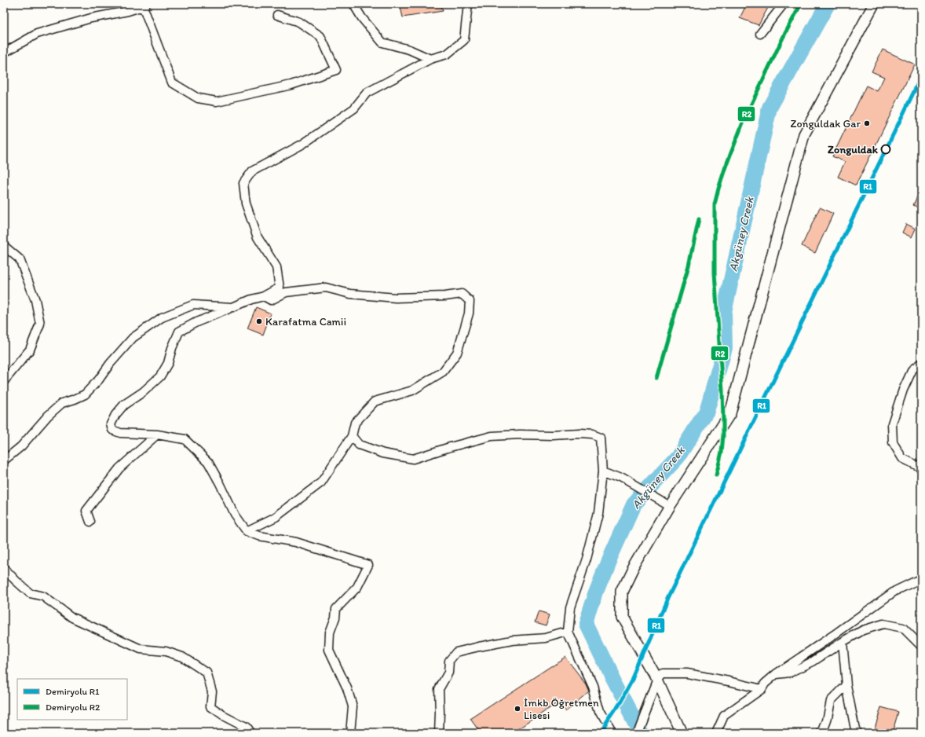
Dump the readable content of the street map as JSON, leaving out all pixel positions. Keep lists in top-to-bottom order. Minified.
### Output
{"water":["Akgüney Creek"],"places":["Zonguldak Gar","Zonguldak","Karafatma Camii","İmkb Öğretmen Lisesi"],"lines":["rail line R2","rail line R1"],"legend":["Demiryolu R1","Demiryolu R2"]}
